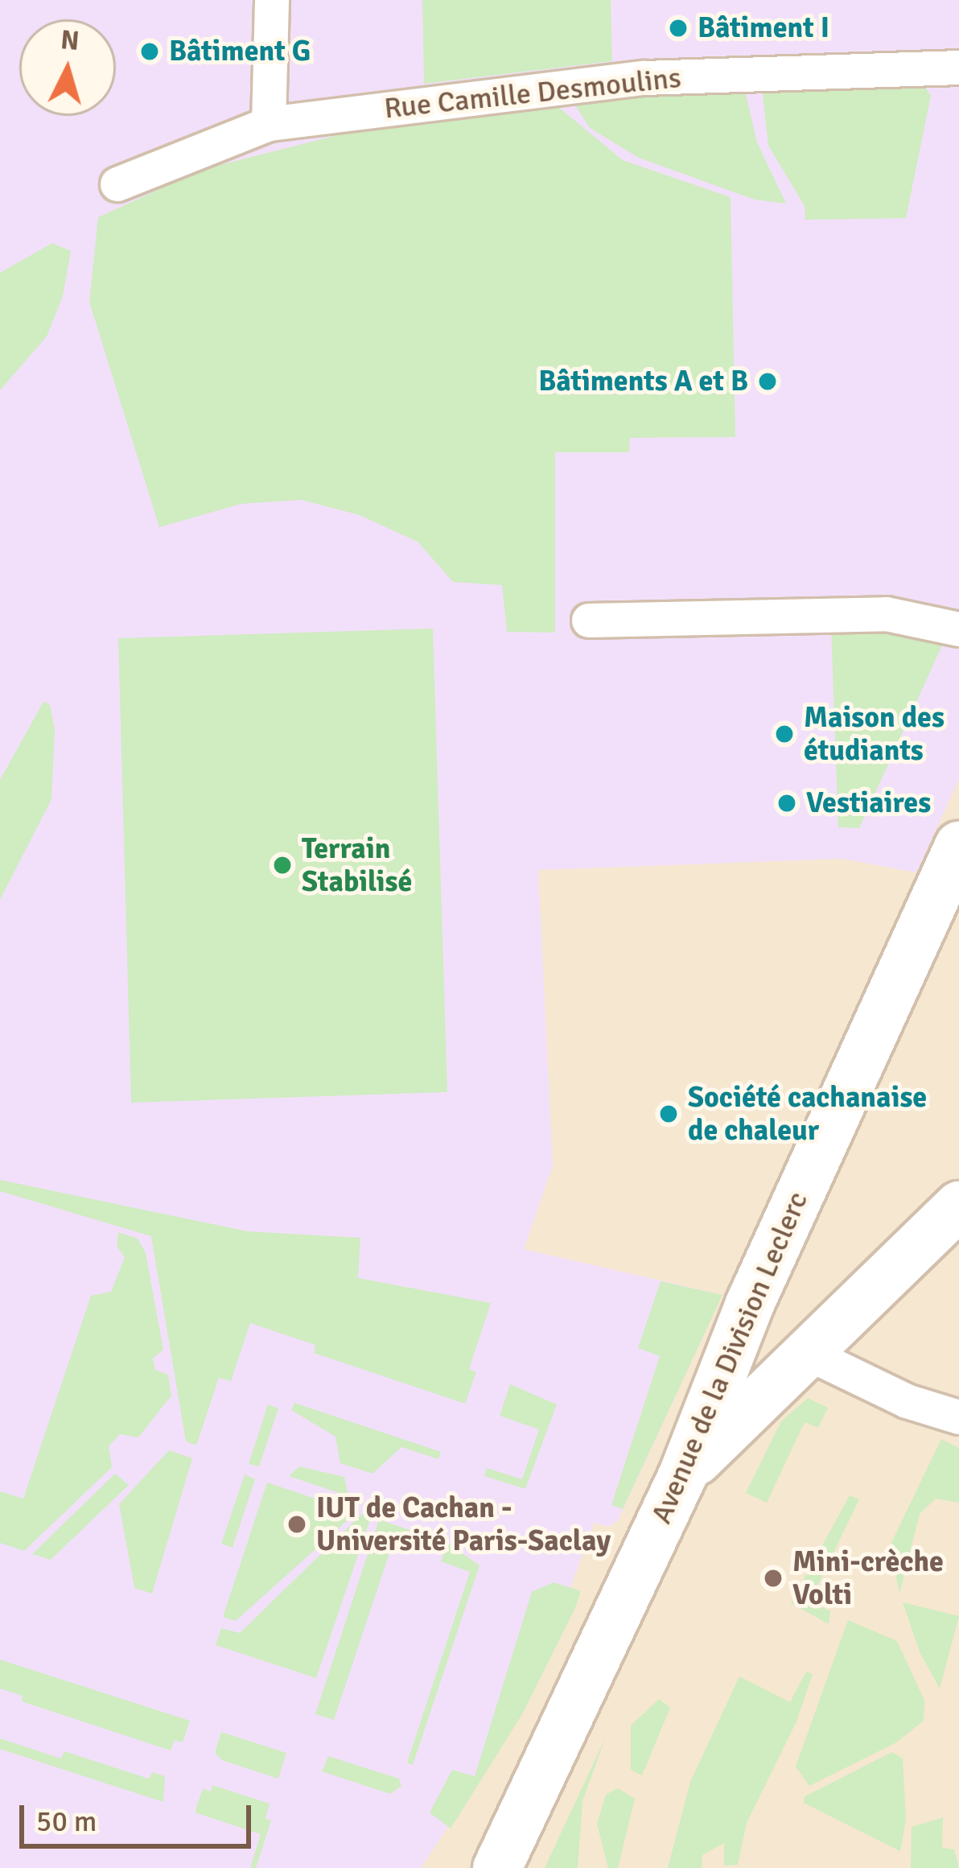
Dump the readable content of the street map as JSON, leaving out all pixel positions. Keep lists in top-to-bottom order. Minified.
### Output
{"streets":{"main road":["Avenue de la Division Leclerc"],"street":["Rue Camille Desmoulins"]},"places":["Bâtiment I","Bâtiment G","Bâtiments A et B","Maison des étudiants","Vestiaires","Terrain Stabilisé","Société cachanaise de chaleur","IUT de Cachan - Université Paris-Saclay","Mini-crèche Volti"],"scale_bar":"50 m","north":"top"}
